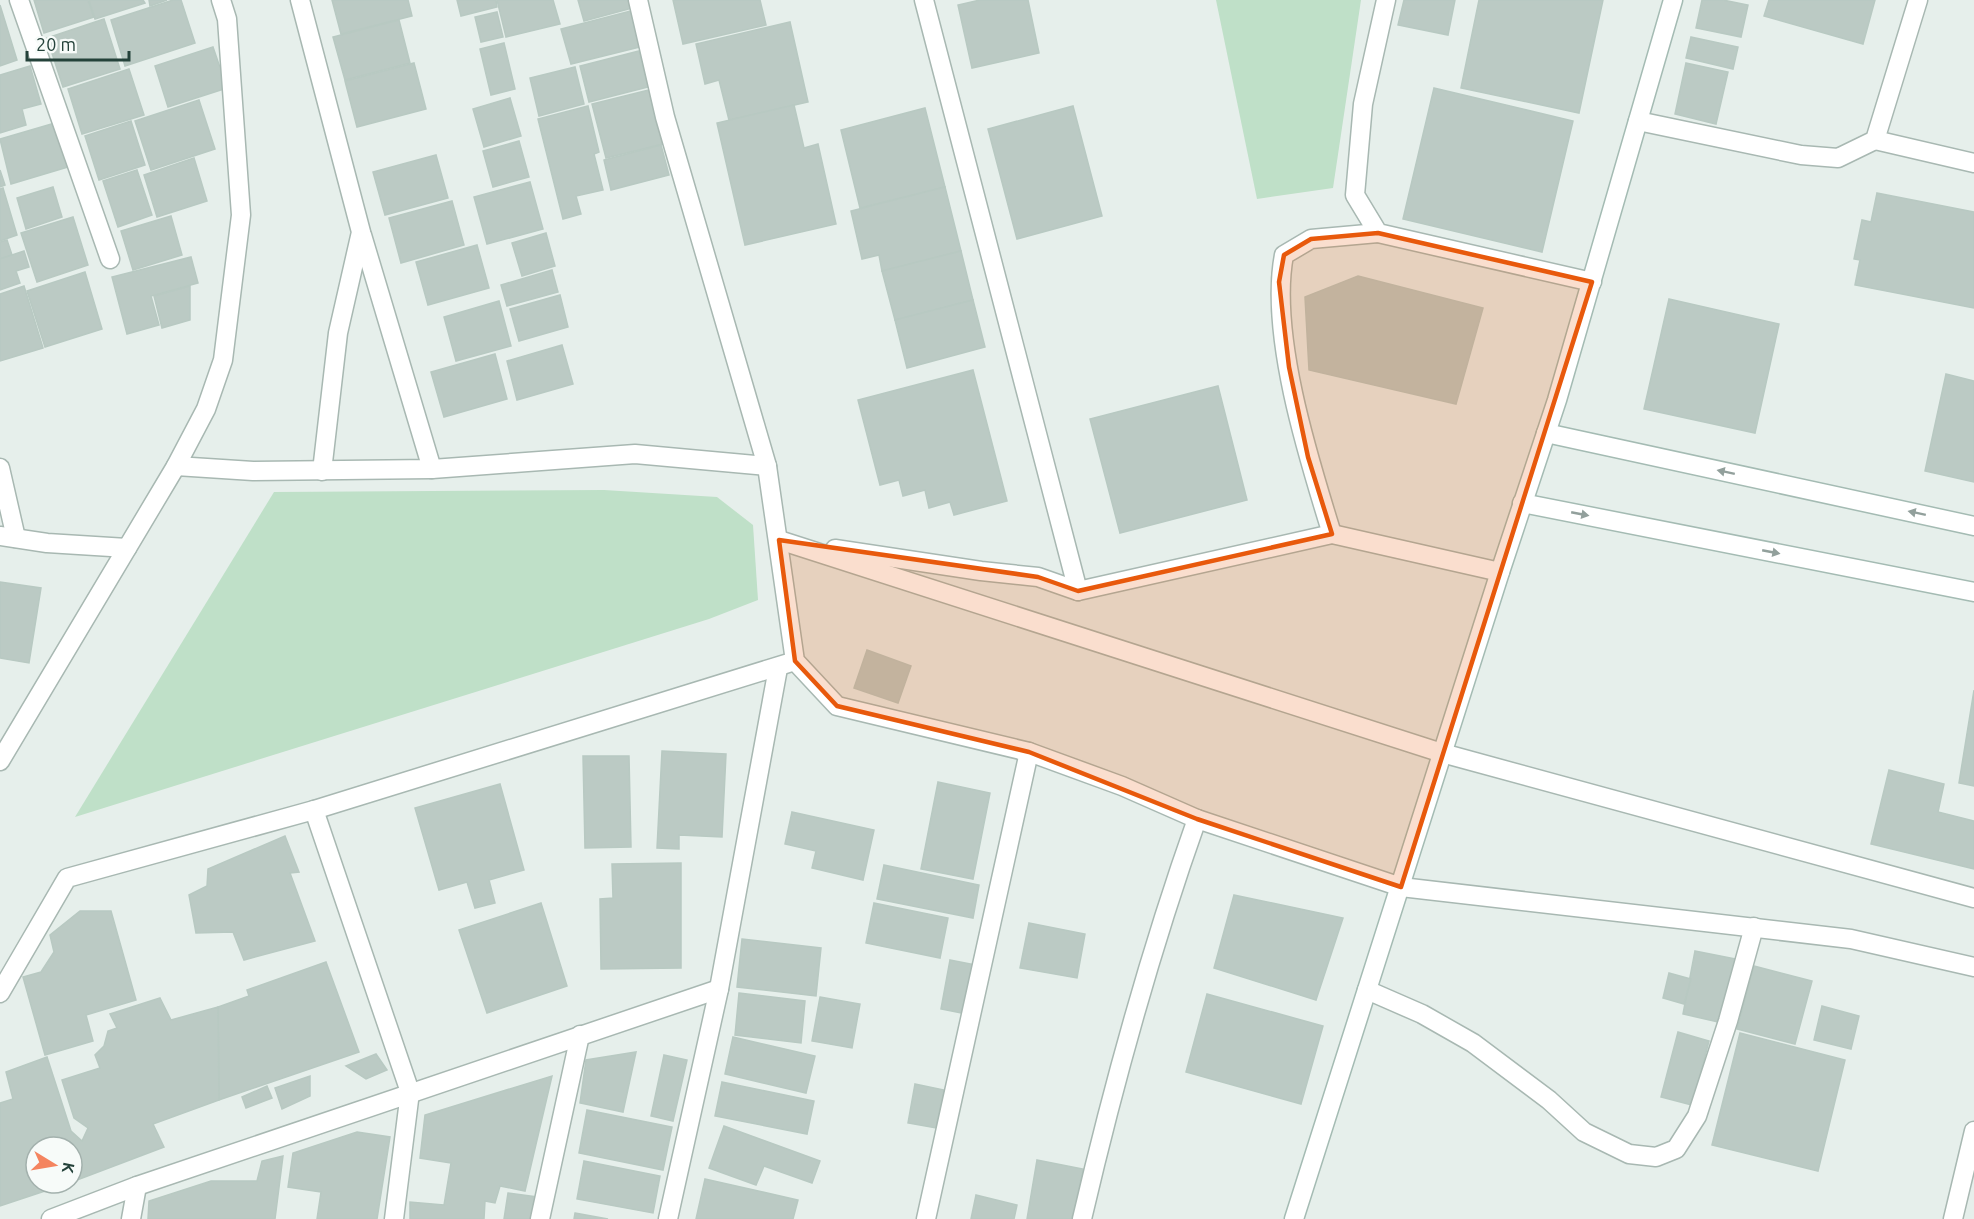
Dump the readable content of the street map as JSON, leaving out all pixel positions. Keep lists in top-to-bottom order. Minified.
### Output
{"scale_bar":"20 m","north":"right"}
